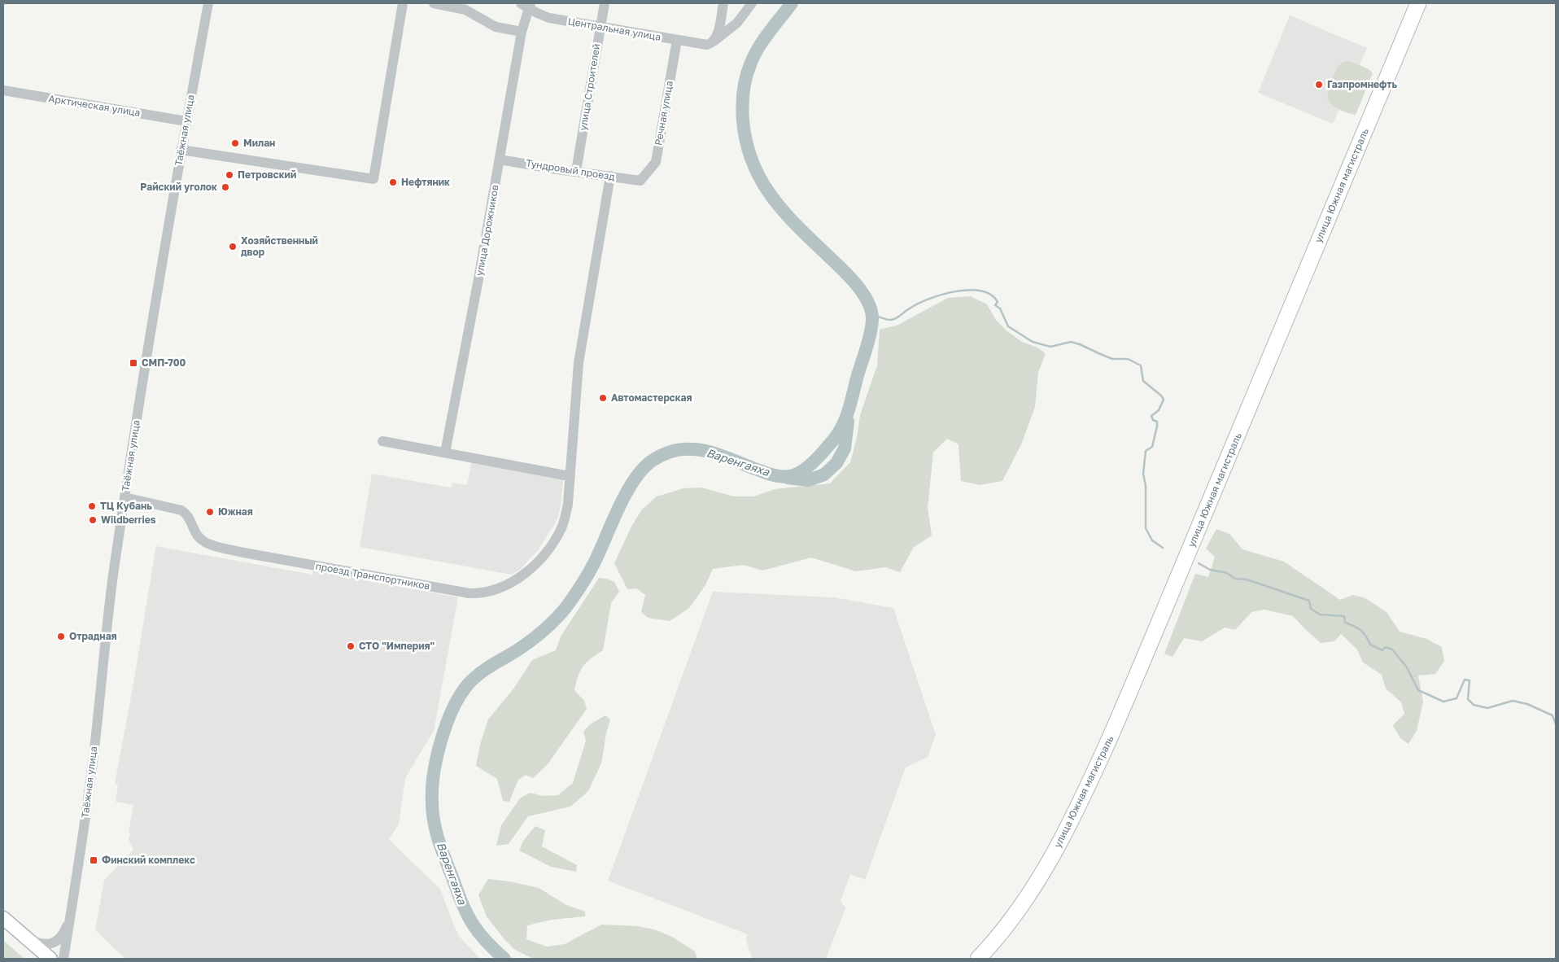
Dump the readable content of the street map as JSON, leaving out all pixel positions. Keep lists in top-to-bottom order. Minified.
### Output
{"streets":{"highway":["улица Южная магистраль"],"street":["Центральная улица","улица Строителей","Арктическая улица","Речная улица","Таёжная улица","Тундровый проезд","улица Дорожников","проезд Транспортников"]},"crossings":[["Центральная улица","улица Строителей"],["Центральная улица","Речная улица"],["Центральная улица","улица Дорожников"],["улица Строителей","Тундровый проезд"],["Арктическая улица","Таёжная улица"],["Речная улица","Тундровый проезд"],["Таёжная улица","проезд Транспортников"],["Тундровый проезд","улица Дорожников"],["Тундровый проезд","проезд Транспортников"]],"water":["Варенгаяха"],"places":{"other":["Газпромнефть","Милан","Петровский","Нефтяник","Райский уголок","Хозяйственный двор","Автомастерская","ТЦ Кубань","Южная","Wildberries","Отрадная","СТО \"Империя\""],"transit":["СМП-700","Финский комплекс"]}}
